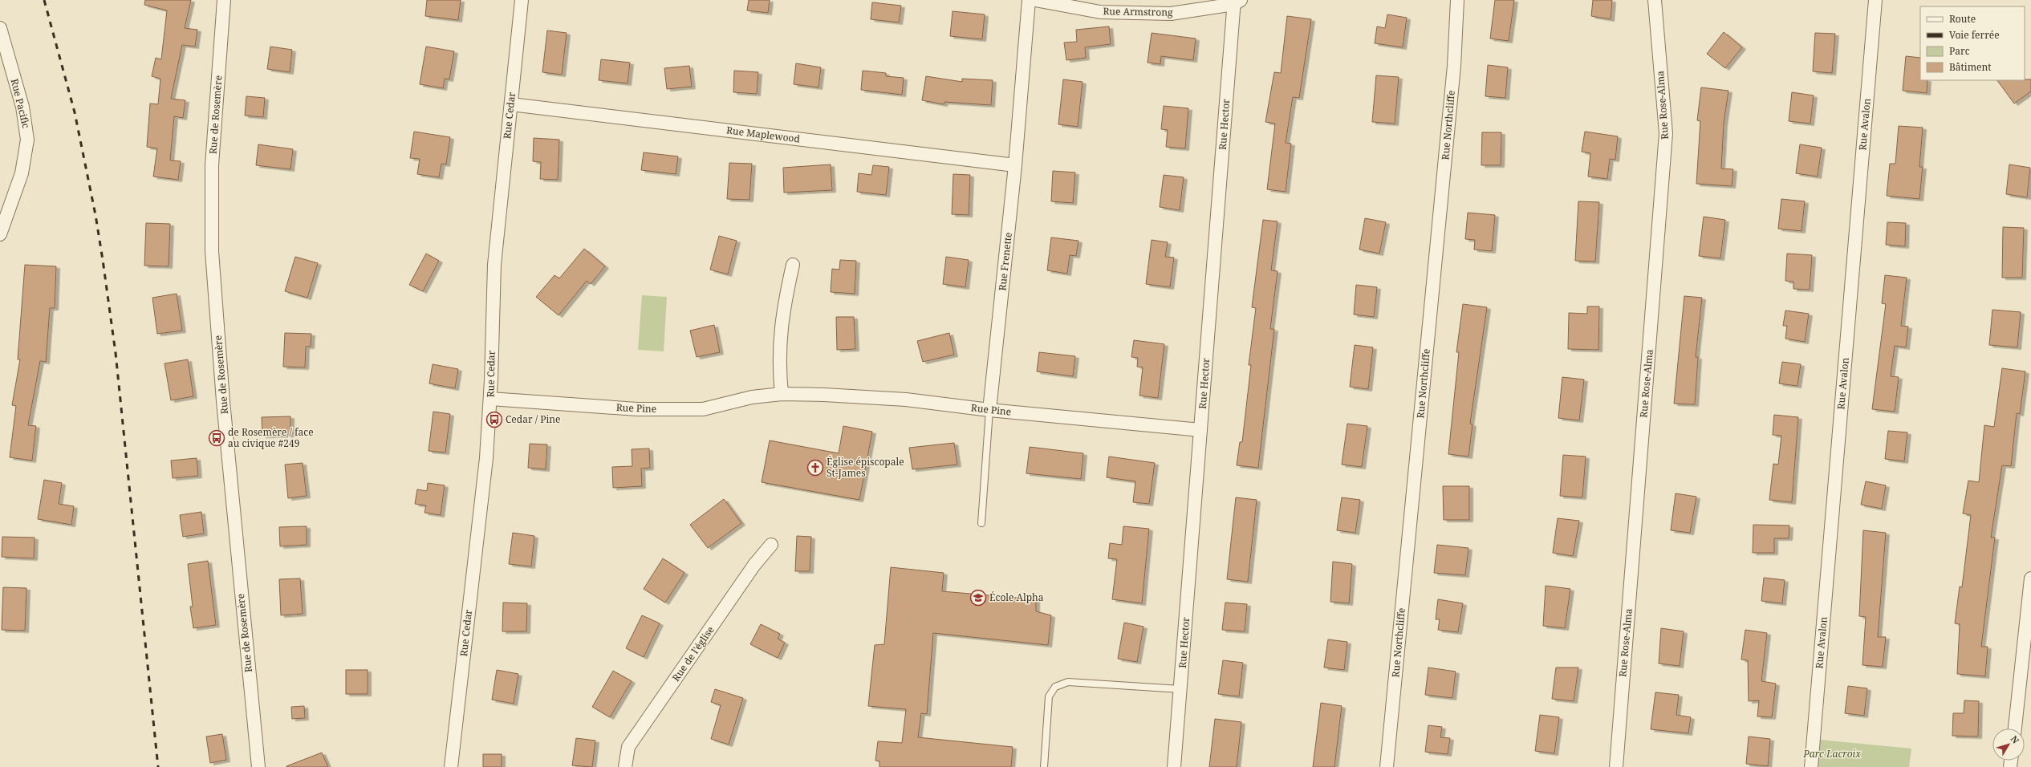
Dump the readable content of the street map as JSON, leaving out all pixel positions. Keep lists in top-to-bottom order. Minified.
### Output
{"streets":{"street":["Rue Armstrong","Rue Pacific","Rue Rose-Alma","Rue de Rosemère","Rue Cedar","Rue Hector","Rue Avalon","Rue Northcliffe","Rue Maplewood","Rue Frenette","Rue Pine","Rue de l'église"]},"crossings":[["Rue Armstrong","Rue Hector"],["Rue Cedar","Rue Maplewood"],["Rue Cedar","Rue Pine"],["Rue Hector","Rue Pine"],["Rue Maplewood","Rue Frenette"],["Rue Frenette","Rue Pine"]],"parks":["Parc Lacroix"],"places":{"bus stop":["Cedar / Pine","de Rosemère / face au civique #249"],"church":["Église épiscopale St-James"],"school or university":["École Alpha"]},"legend":["Route","Voie ferrée","Parc","Bâtiment"],"north":"top right"}
